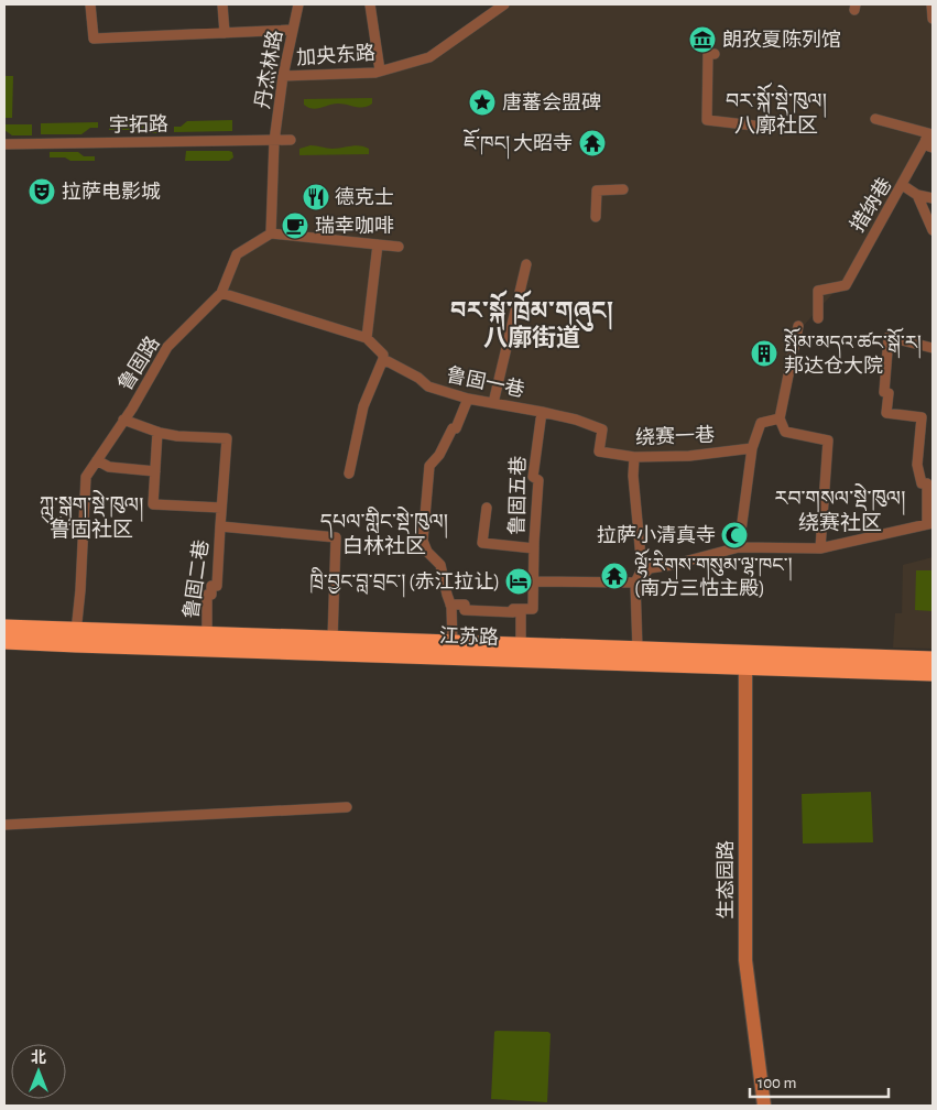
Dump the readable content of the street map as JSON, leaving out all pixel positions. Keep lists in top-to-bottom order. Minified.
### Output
{"streets":{"highway":["江苏路"],"street":["加央东路","丹杰林路","宇拓路","措纳巷","鲁固路","鲁固一巷","绕赛一巷","鲁固五巷","鲁固二巷","生态园路"]},"crossings":[["加央东路","丹杰林路"],["丹杰林路","宇拓路"],["鲁固路","鲁固二巷"],["鲁固路","江苏路"],["鲁固一巷","绕赛一巷"],["鲁固一巷","鲁固五巷"],["鲁固二巷","江苏路"],["江苏路","生态园路"]],"districts":["བར་སྐོ་སྡེ་ཁུལ། 八廓社区","བར་སྐོ་ཁྲོམ་གཞུང། 八廓街道","རབ་གསལ་སྡེ་ཁུལ། 绕赛社区","ཀླུ་སྒུག་སྡེ་ཁུལ། 鲁固社区","དཔལ་གླིང་སྡེ་ཁུལ། 白林社区"],"places":{"museum":["朗孜夏陈列馆"],"place":["唐蕃会盟碑"],"temple":["ཇོ་ཁང། 大昭寺","ལྷོ་རིགས་གསུམ་ལྷ་ཁང་། (南方三怙主殿)"],"theatre":["拉萨电影城"],"restaurant":["德克士"],"cafe":["瑞幸咖啡"],"building":["སྤོམ་མདའ་ཚང་སྒོ་ར། 邦达仓大院"],"mosque":["拉萨小清真寺"],"hotel":["ཁྲི་བྱང་བླ་བྲང་། (赤江拉让)"]},"scale_bar":"100 m","north":"top"}
